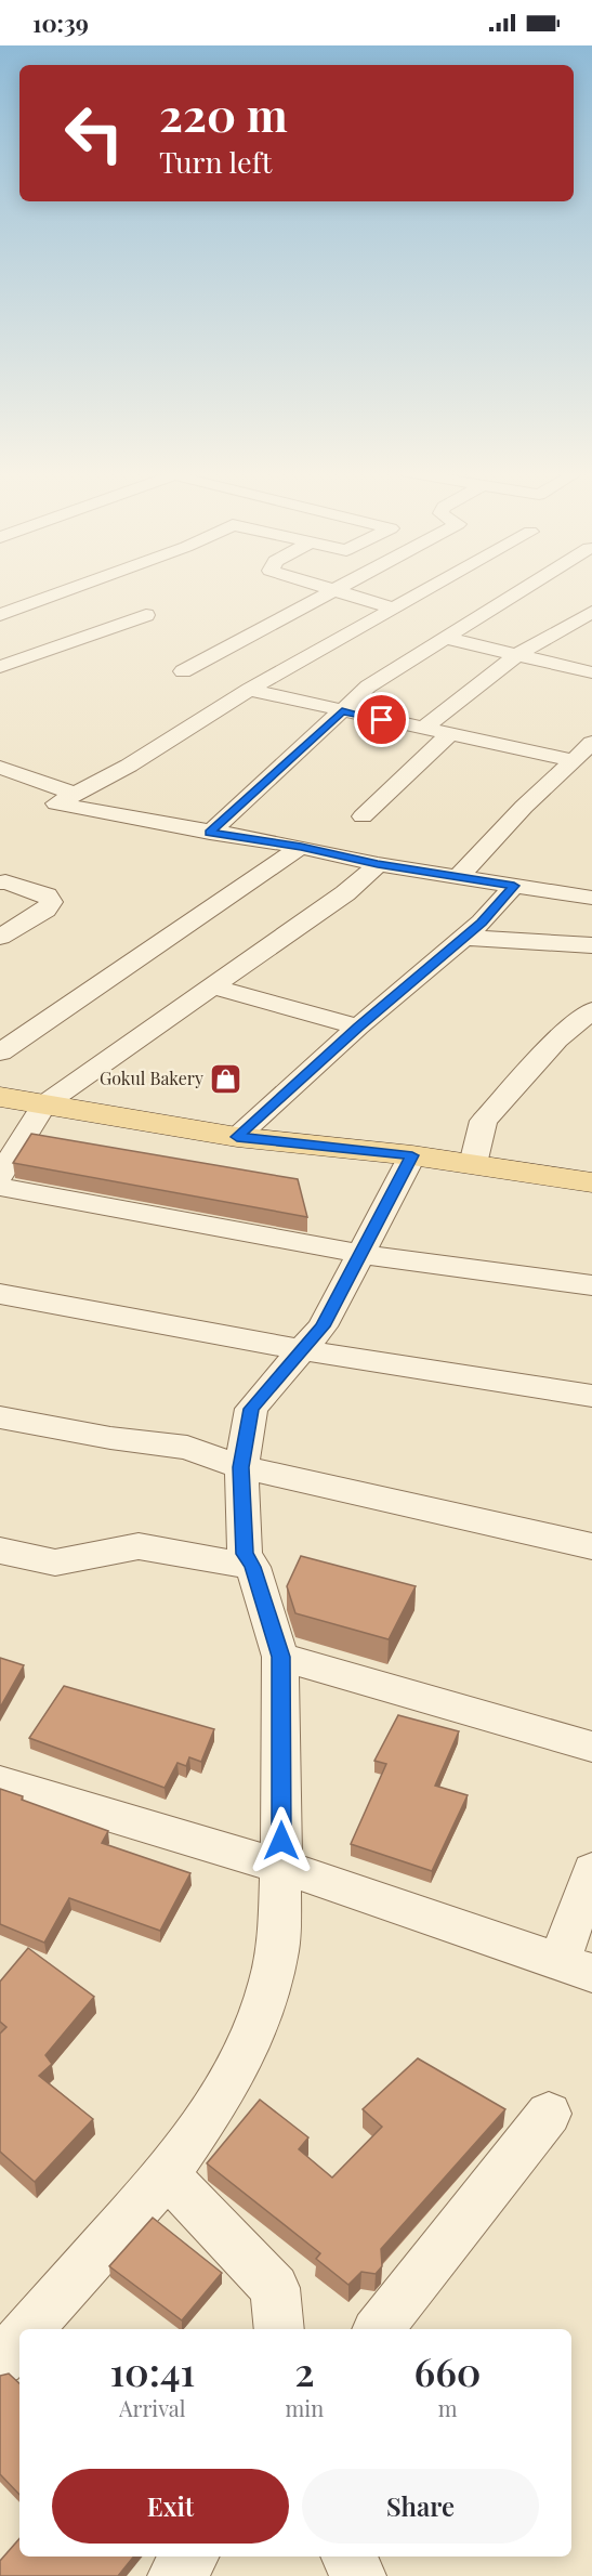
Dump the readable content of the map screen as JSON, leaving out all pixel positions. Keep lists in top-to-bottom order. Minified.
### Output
{"places":{"shop":["Gokul Bakery"]},"page":{"status":"10:39","turn":["220 m","Turn left"],"eta":["10:41","Arrival","2","min","660","m"],"buttons":["Exit","Share"]}}
